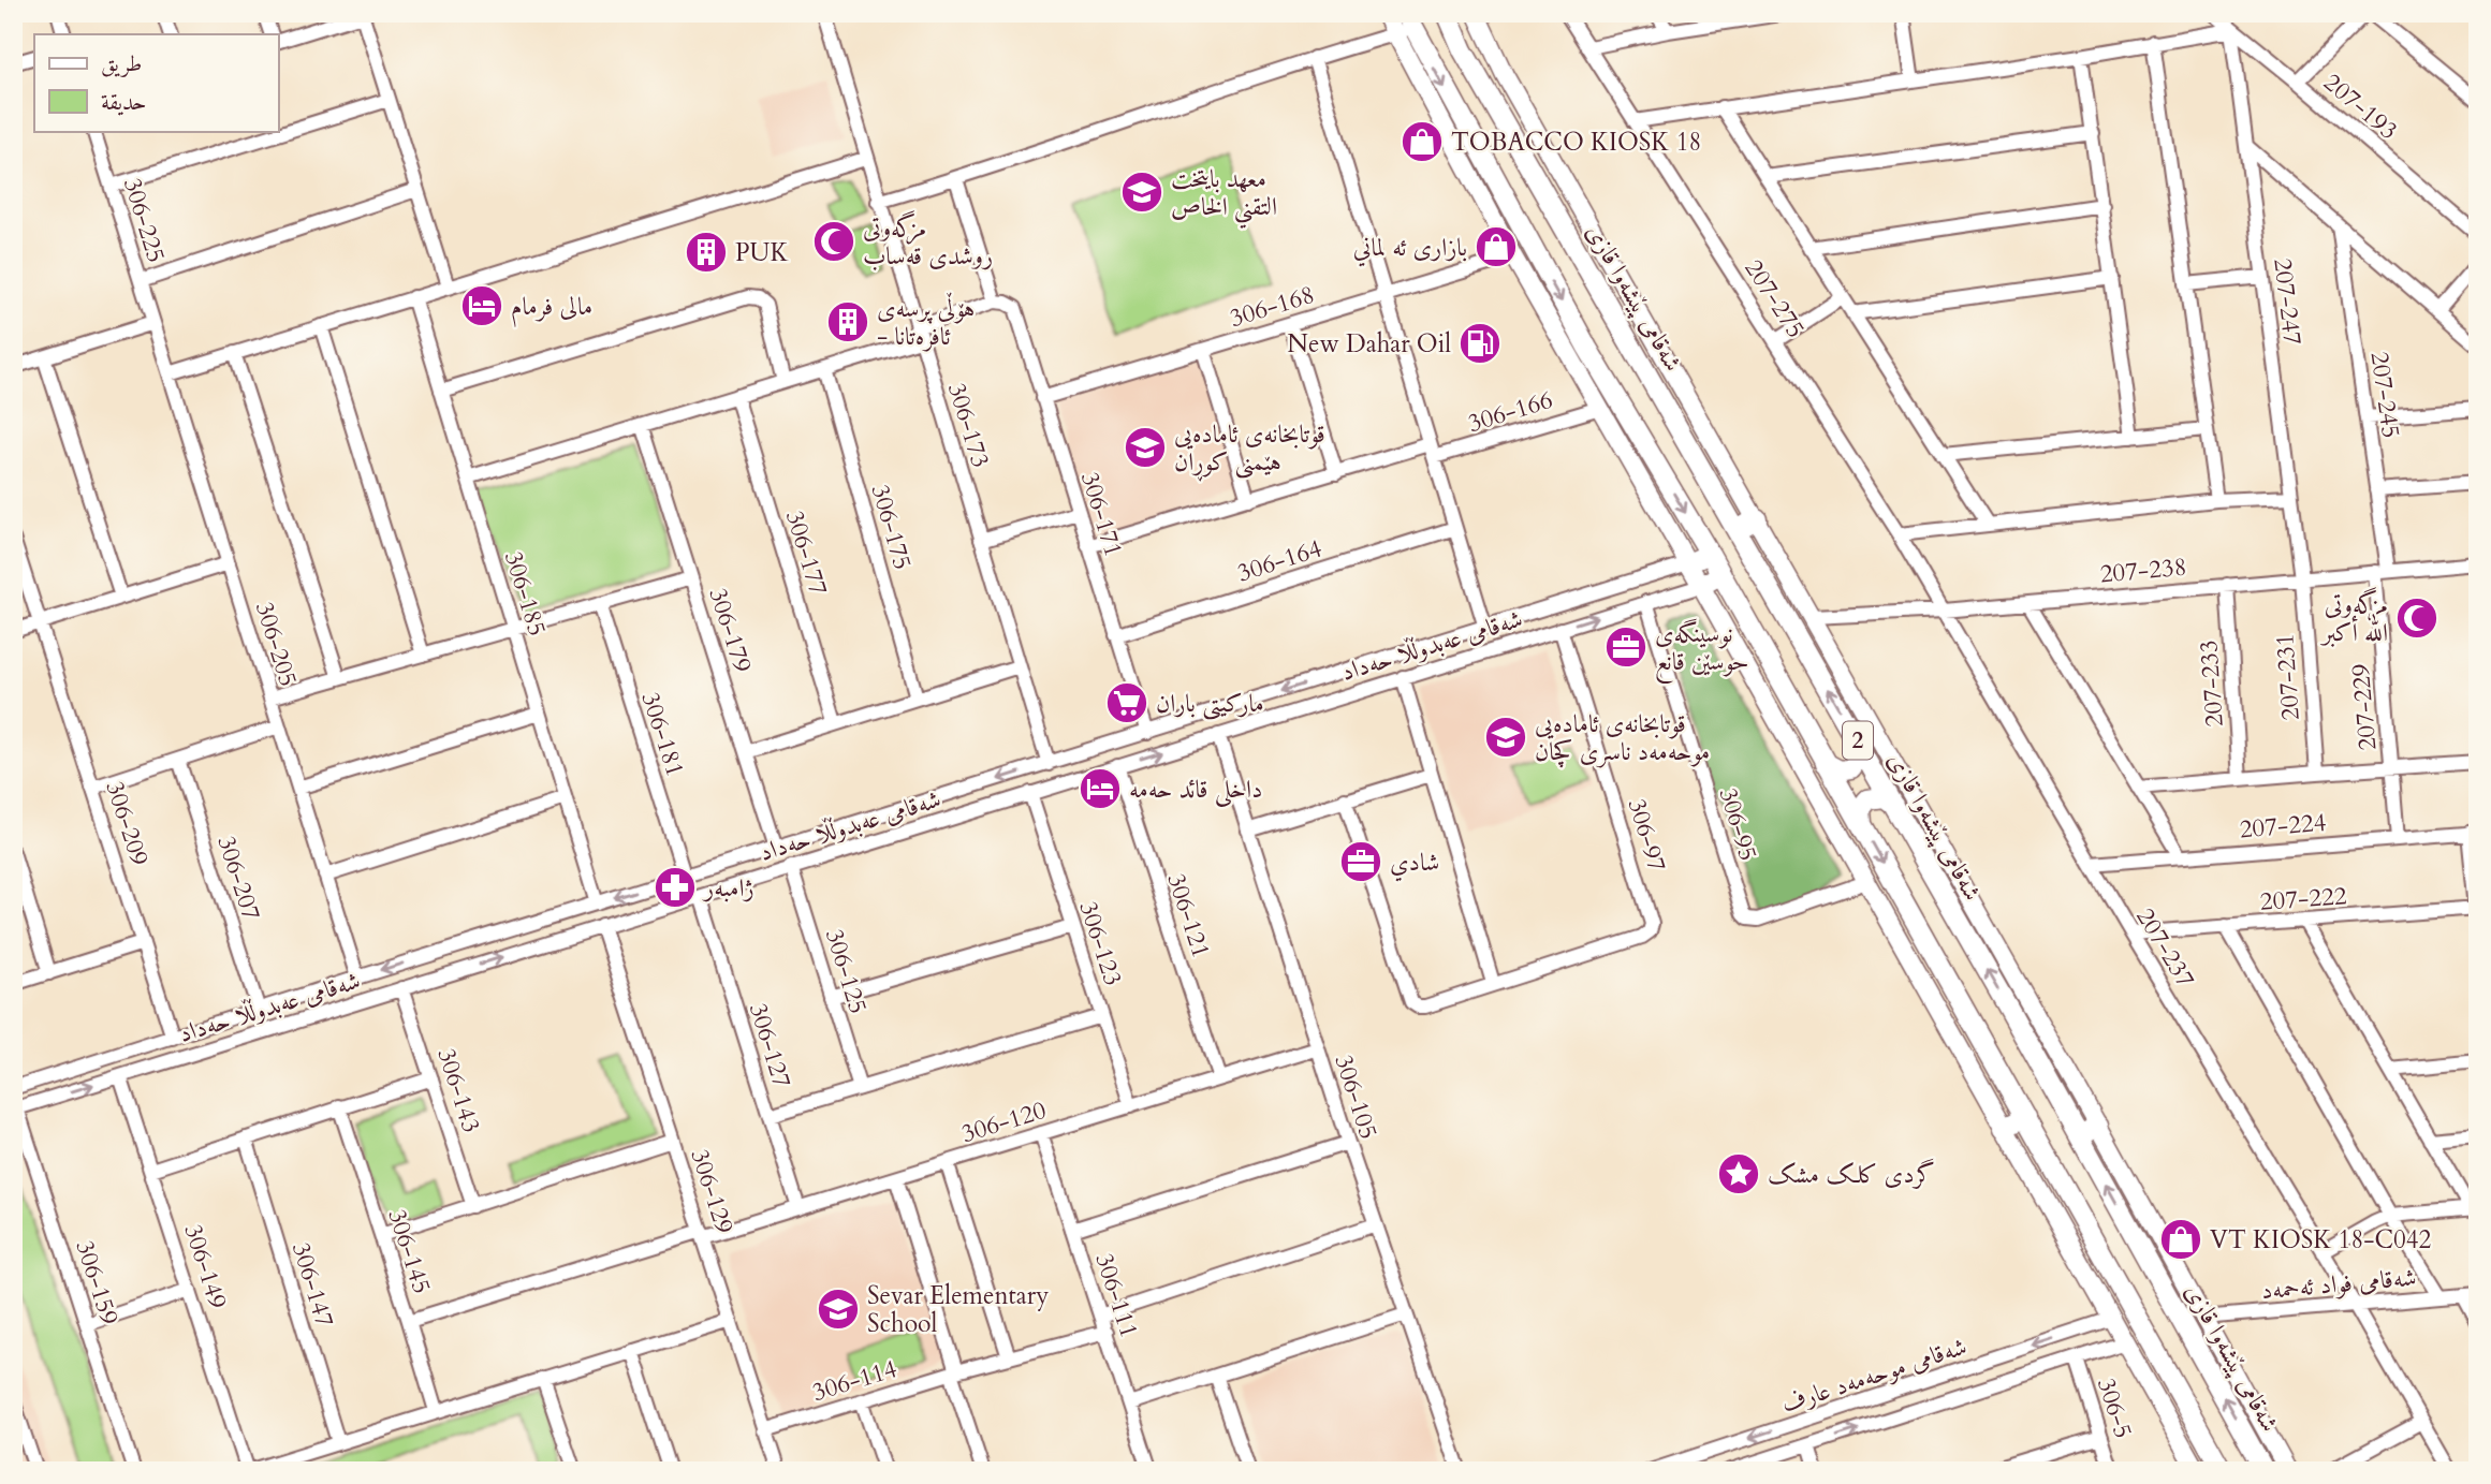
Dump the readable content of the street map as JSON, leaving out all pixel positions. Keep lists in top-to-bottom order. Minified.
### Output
{"streets":{"highway":["شەقامی پێشەوا قازی","2"],"street":["207-193","306-225","207-275","207-247","306-168","207-245","306-166","306-173","306-171","306-175","306-177","306-164","207-238","306-185","306-179","306-205","شەقامی عەبدوڵڵا حەداد","207-231","207-233","207-229","306-181","306-209","306-95","207-224","306-97","306-207","207-222","306-121","306-123","207-237","306-125","306-127","306-143","306-105","306-120","306-129","306-145","306-149","306-159","شەقامی فواد ئەحمەد","306-147","306-111","شەقامی موحەمەد عارف","306-114","306-5"]},"crossings":[["207-193","207-247"],["306-225","306-205"],["207-275","207-238"],["207-275","207-237"],["207-247","207-238"],["207-247","207-231"],["306-168","306-171"],["207-245","207-238"],["207-245","207-229"],["306-166","306-171"],["306-173","شەقامی عەبدوڵڵا حەداد"],["306-171","306-164"],["306-171","شەقامی عەبدوڵڵا حەداد"],["207-238","207-231"],["207-238","207-233"],["207-238","207-229"],["207-238","207-237"],["306-185","شەقامی عەبدوڵڵا حەداد"],["306-179","شەقامی عەبدوڵڵا حەداد"],["306-205","شەقامی عەبدوڵڵا حەداد"],["شەقامی عەبدوڵڵا حەداد","306-181"],["شەقامی عەبدوڵڵا حەداد","306-209"],["شەقامی عەبدوڵڵا حەداد","306-95"],["شەقامی عەبدوڵڵا حەداد","306-97"],["شەقامی عەبدوڵڵا حەداد","306-207"],["شەقامی عەبدوڵڵا حەداد","306-121"],["شەقامی عەبدوڵڵا حەداد","306-123"],["شەقامی عەبدوڵڵا حەداد","306-125"],["شەقامی عەبدوڵڵا حەداد","306-127"],["شەقامی عەبدوڵڵا حەداد","306-143"],["شەقامی عەبدوڵڵا حەداد","306-105"],["شەقامی عەبدوڵڵا حەداد","306-129"],["شەقامی عەبدوڵڵا حەداد","306-149"],["شەقامی عەبدوڵڵا حەداد","306-159"],["207-229","207-224"],["207-224","207-237"],["207-222","207-237"],["306-121","306-120"],["306-123","306-120"],["207-237","شەقامی فواد ئەحمەد"],["306-127","306-120"],["306-105","306-120"],["306-120","306-129"],["306-120","306-145"],["306-120","306-111"],["306-129","306-114"],["306-111","306-114"],["شەقامی موحەمەد عارف","306-5"]],"places":{"shop":["TOBACCO KIOSK 18","بازارى ئه لماني","VT KIOSK 18-C042"],"school or university":["معهد بايتخت التقني الخاص","قوتابخانەی ئامادەیی هێمنی کوڕان","قوتابخانەی ئامادەیی موحەمەد ناسری کچان","Sevar Elementary School"],"mosque":["مزگەوتی روشدی قەساب","مزگەوتی الله أكبر"],"building":["PUK","هۆڵی پرسەی - ئافرەتانا"],"hotel":["مالى فرمام","داخلی قائد حەمە"],"fuel station":["New Dahar Oil"],"office":["نوسینگەی حوسێن قانع","شادي"],"supermarket":["ماركيتى باران"],"pharmacy":["ژامبەر"],"place":["گردی کلک مشک"]},"legend":["طريق","حديقة"]}
